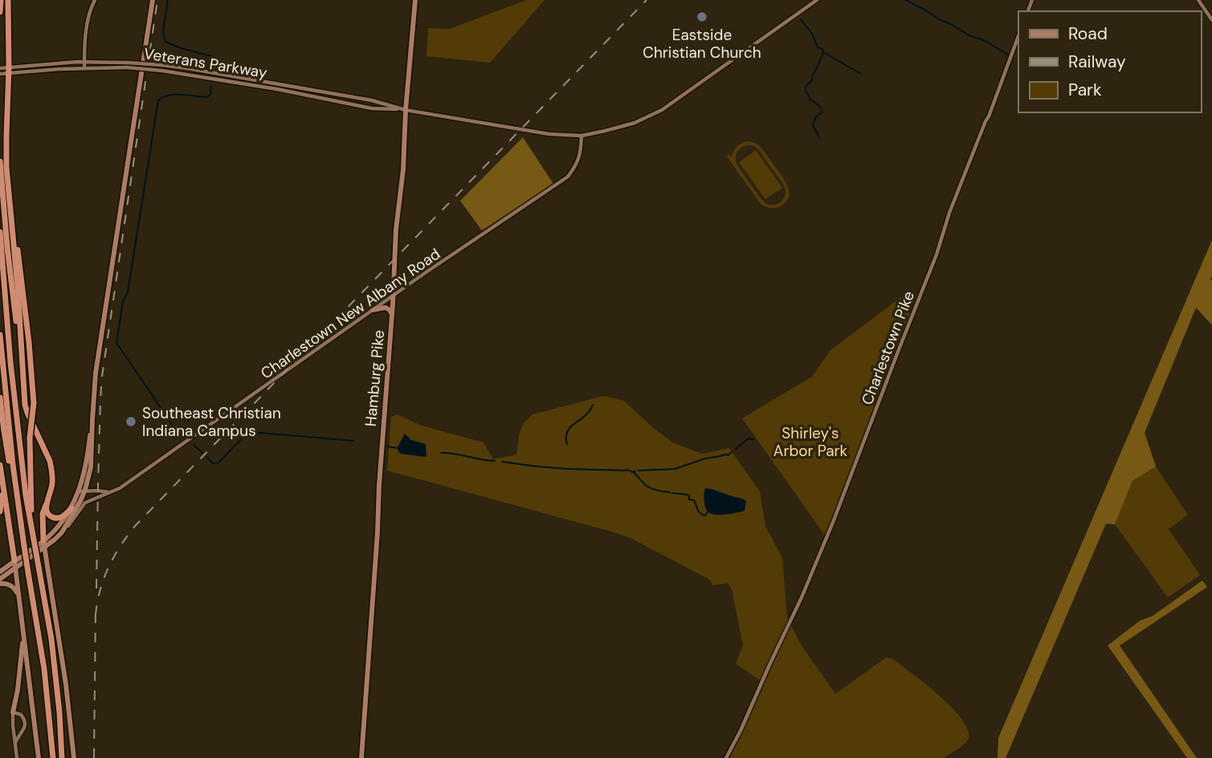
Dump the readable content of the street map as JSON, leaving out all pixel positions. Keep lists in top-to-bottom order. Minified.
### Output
{"streets":{"main road":["Veterans Parkway","Charlestown New Albany Road","Charlestown Pike","Hamburg Pike"]},"crossings":[["Veterans Parkway","Charlestown New Albany Road"],["Veterans Parkway","Hamburg Pike"],["Charlestown New Albany Road","Hamburg Pike"]],"parks":["Shirley's Arbor Park"],"places":["Eastside Christian Church","Southeast Christian Indiana Campus"],"legend":["Road","Railway","Park"]}
